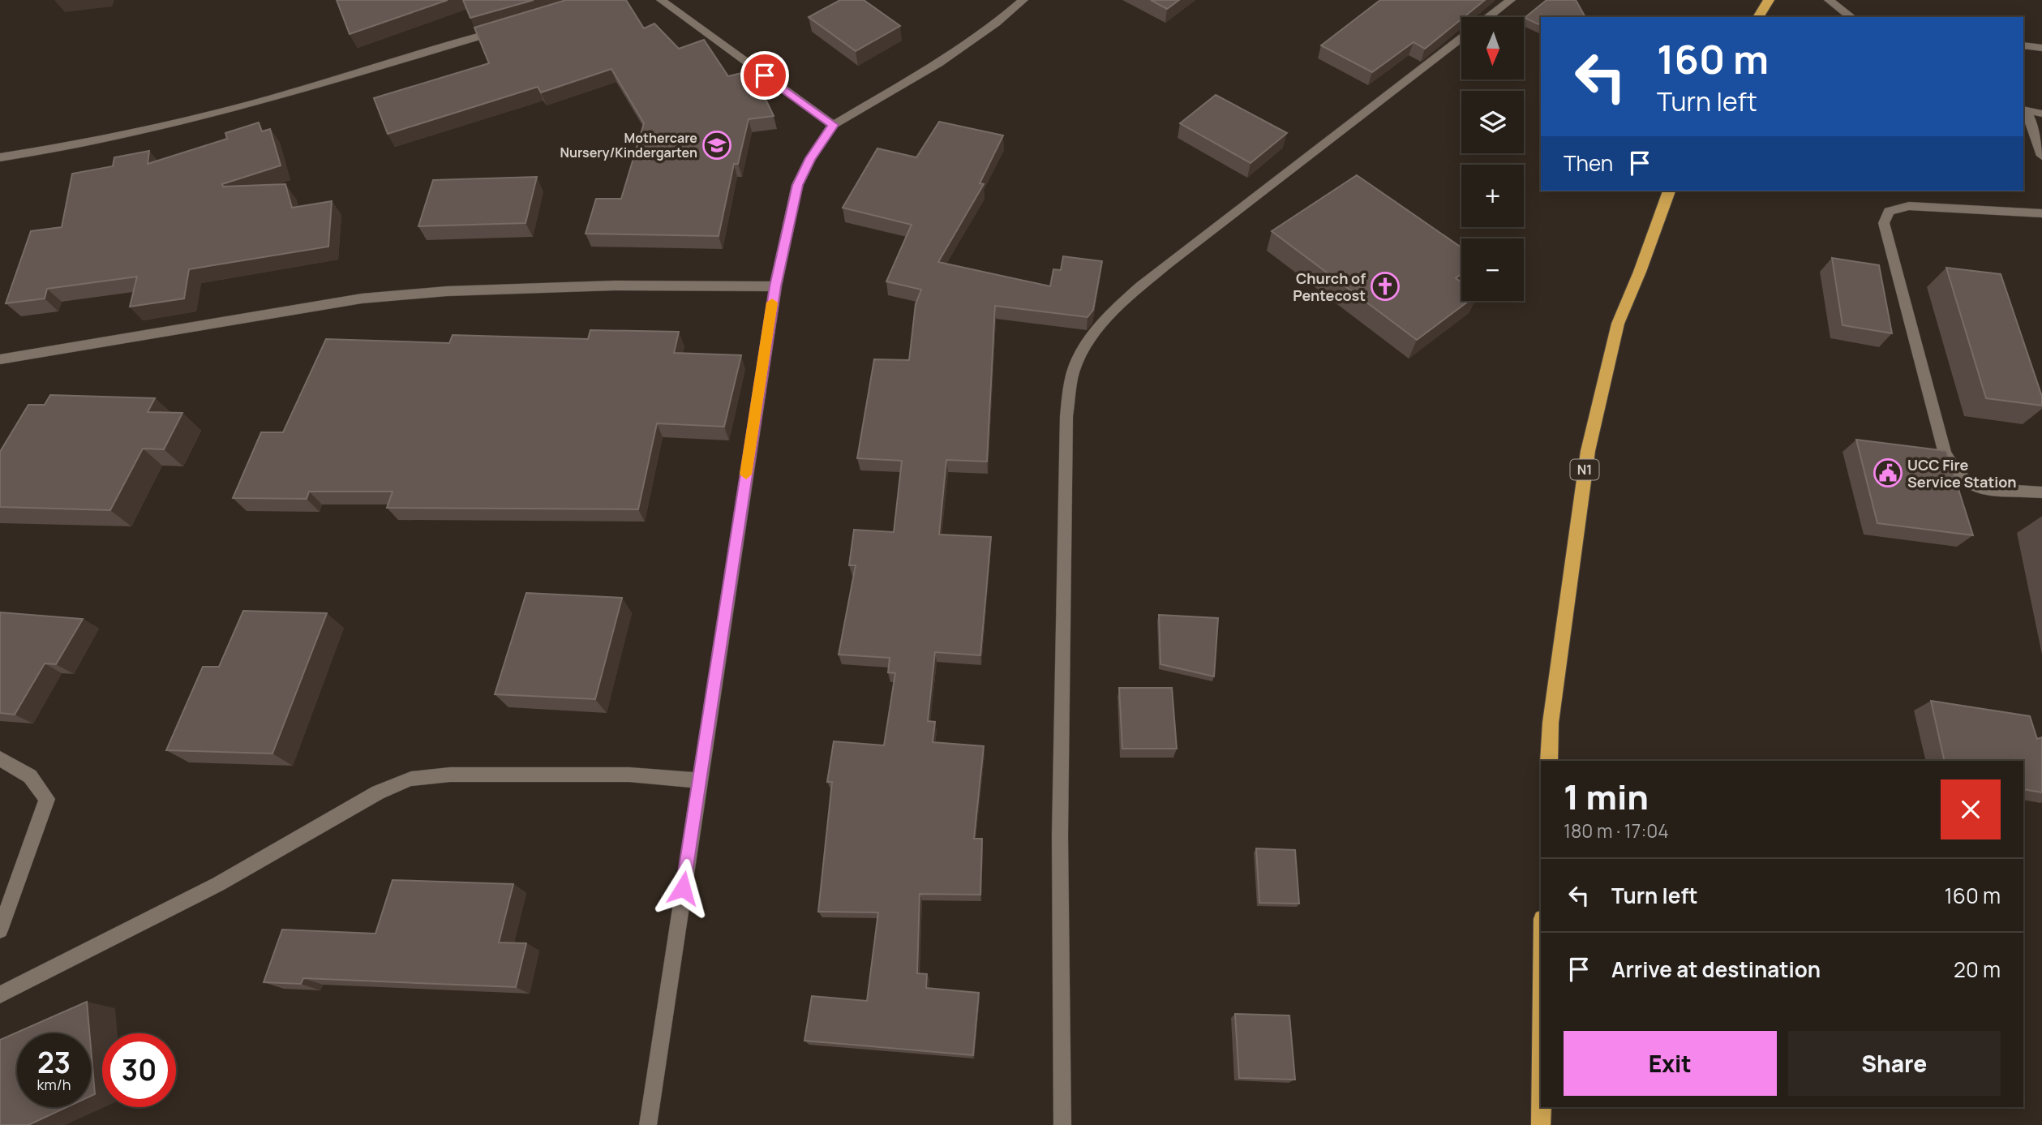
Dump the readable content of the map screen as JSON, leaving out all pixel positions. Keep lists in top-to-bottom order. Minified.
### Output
{"streets":{"highway":["N1"]},"places":{"school or university":["Mothercare Nursery/Kindergarten"],"church":["Church of Pentecost"],"public building":["UCC Fire Service Station"]},"north":"bottom","page":{"map_buttons":["+","−"],"turn":["160 m","Turn left"],"then":"Then","heading":["1 min","180 m · 17:04"],"list":[{"name":"Turn left","value":"160 m"},{"name":"Arrive at destination","value":"20 m"}],"buttons":["Exit","Share"],"speed":"23 km/h","limit":"30"}}
